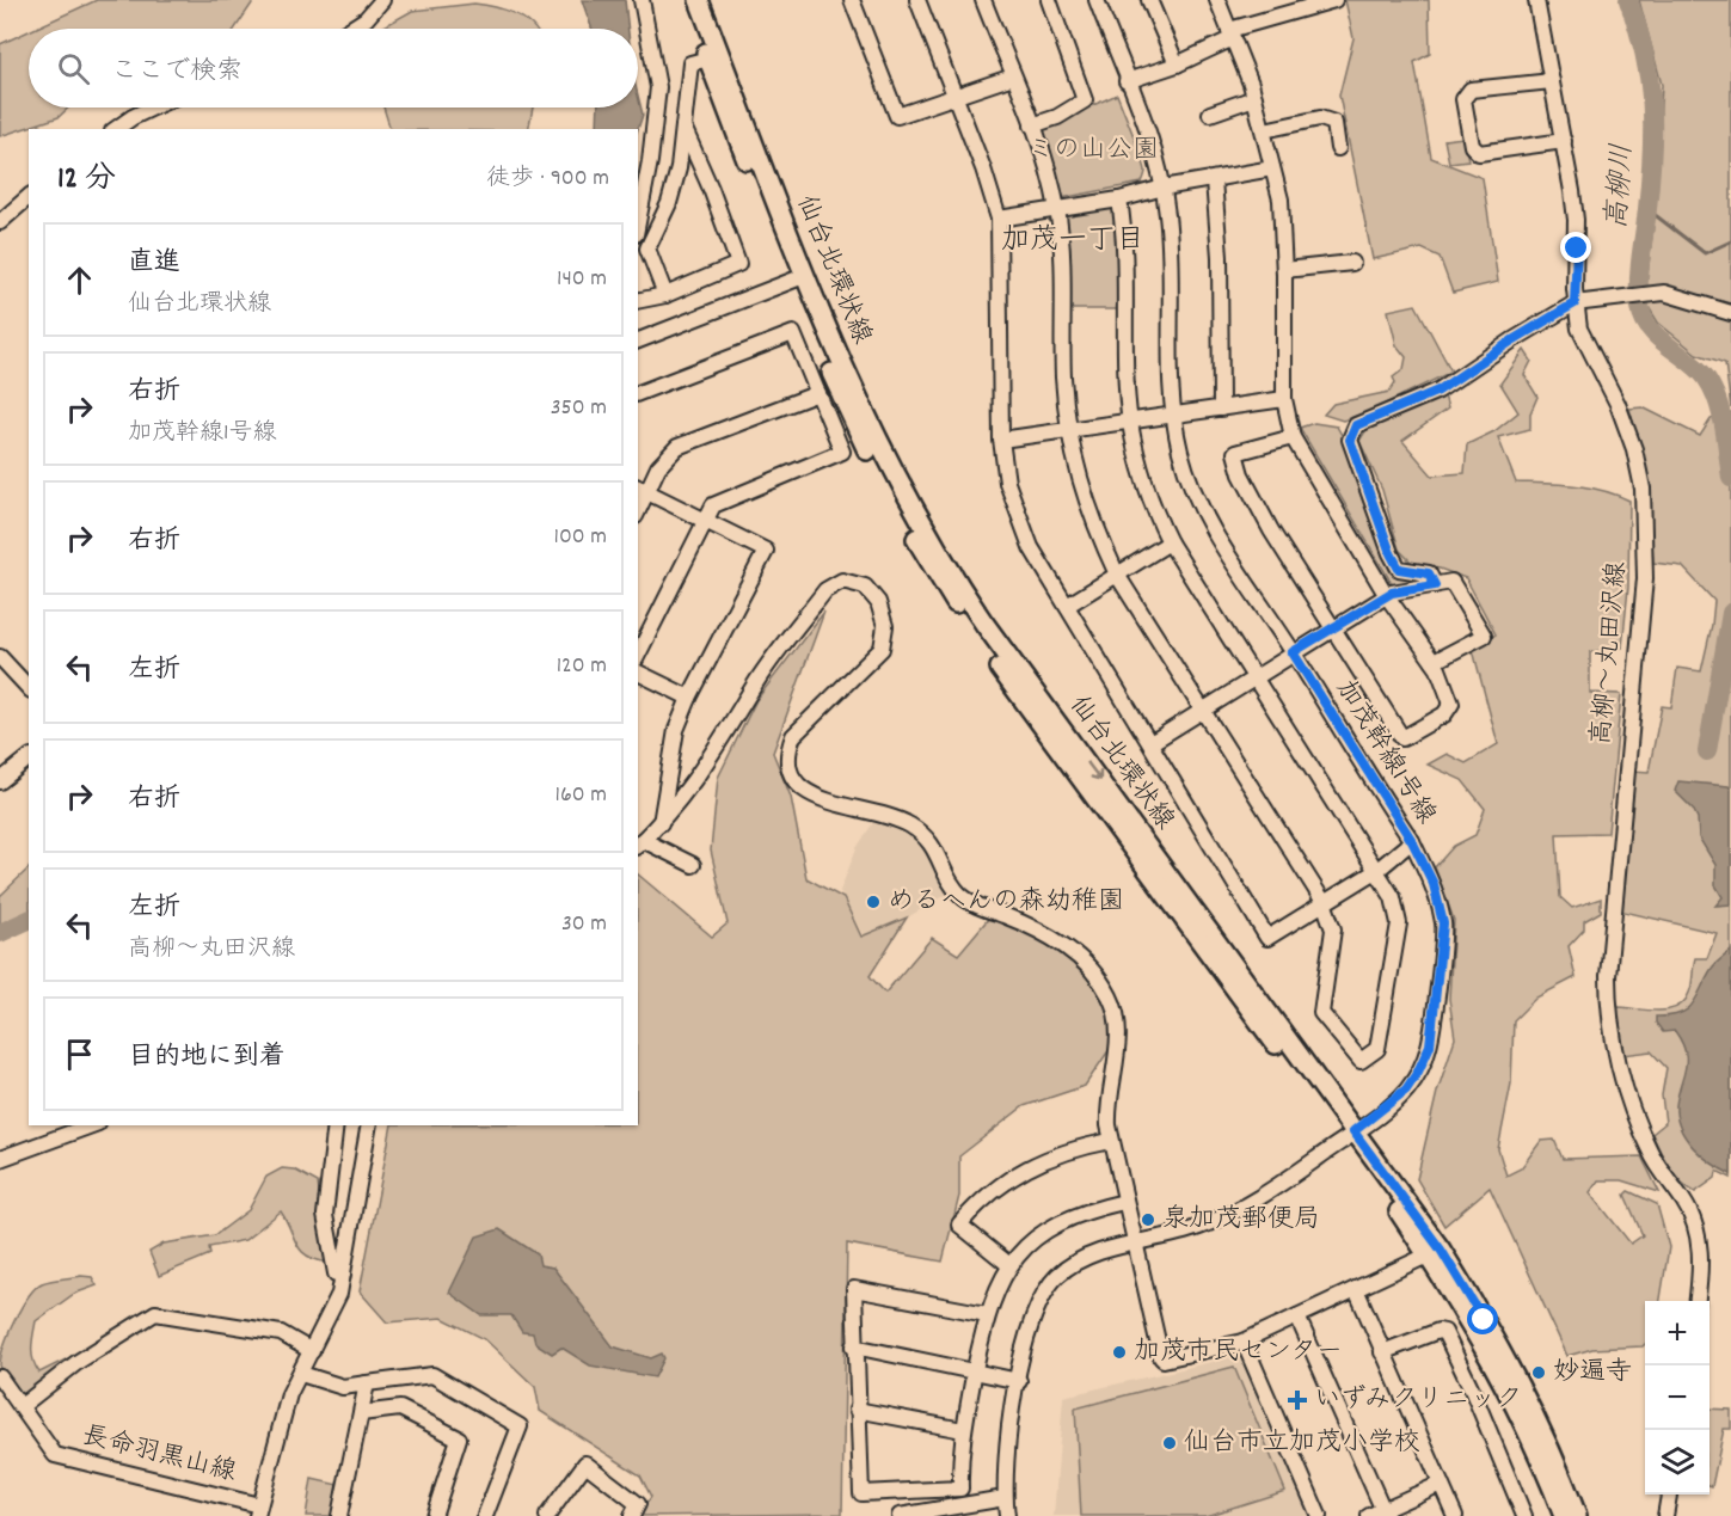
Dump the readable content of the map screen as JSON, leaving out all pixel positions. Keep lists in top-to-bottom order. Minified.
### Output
{"streets":{"main road":["仙台北環状線"],"street":["高柳～丸田沢線","加茂幹線1号線","長命羽黒山線"]},"crossings":[["仙台北環状線","加茂幹線1号線"]],"districts":["加茂一丁目"],"water":["高柳川"],"parks":["ミの山公園"],"places":{"other":["めるへんの森幼稚園","泉加茂郵便局","加茂市民センター","妙遍寺","仙台市立加茂小学校"],"health":["いずみクリニック"]},"page":{"search":"ここで検索","heading":["12 分","徒歩 · 900 m"],"list":[["直進","仙台北環状線","140 m"],["右折","加茂幹線1号線","350 m"],["右折","100 m"],["左折","120 m"],["右折","160 m"],["左折","高柳～丸田沢線","30 m"],"目的地に到着"],"map_buttons":["+","−"]}}
